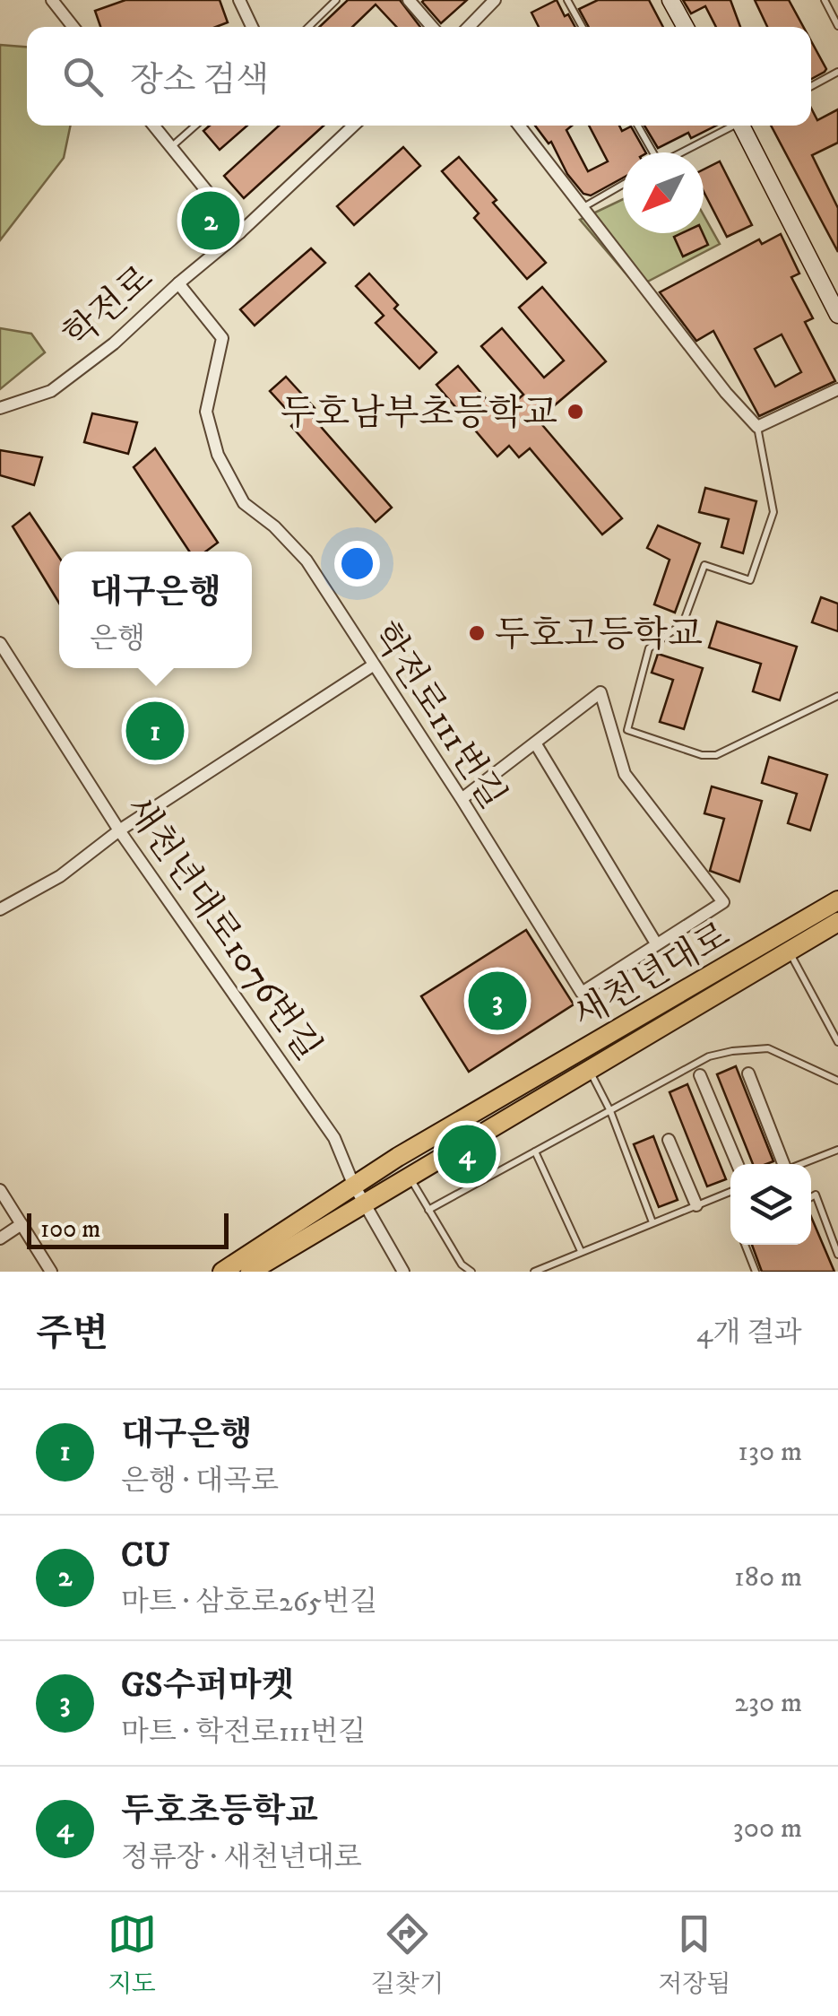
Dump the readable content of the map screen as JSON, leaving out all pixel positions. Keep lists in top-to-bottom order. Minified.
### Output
{"streets":{"main road":["새천년대로"],"street":["학전로","학전로111번길","새천년대로1076번길"]},"crossings":[["학전로","학전로111번길"],["새천년대로1076번길","새천년대로"]],"places":["두호남부초등학교","두호고등학교"],"scale_bar":"100 m","north":"bottom left","page":{"search":"장소 검색","pins":["2","1","3","4"],"popup":["대구은행","은행"],"scale":"100 m","heading":["주변","4개 결과"],"list":[{"mark":"1","name":"대구은행","note":"은행 · 대곡로","value":"130 m"},{"mark":"2","name":"CU","note":"마트 · 삼호로265번길","value":"180 m"},{"mark":"3","name":"GS수퍼마켓","note":"마트 · 학전로111번길","value":"230 m"},{"mark":"4","name":"두호초등학교","note":"정류장 · 새천년대로","value":"300 m"}],"nav":["지도","길찾기","저장됨"]}}
